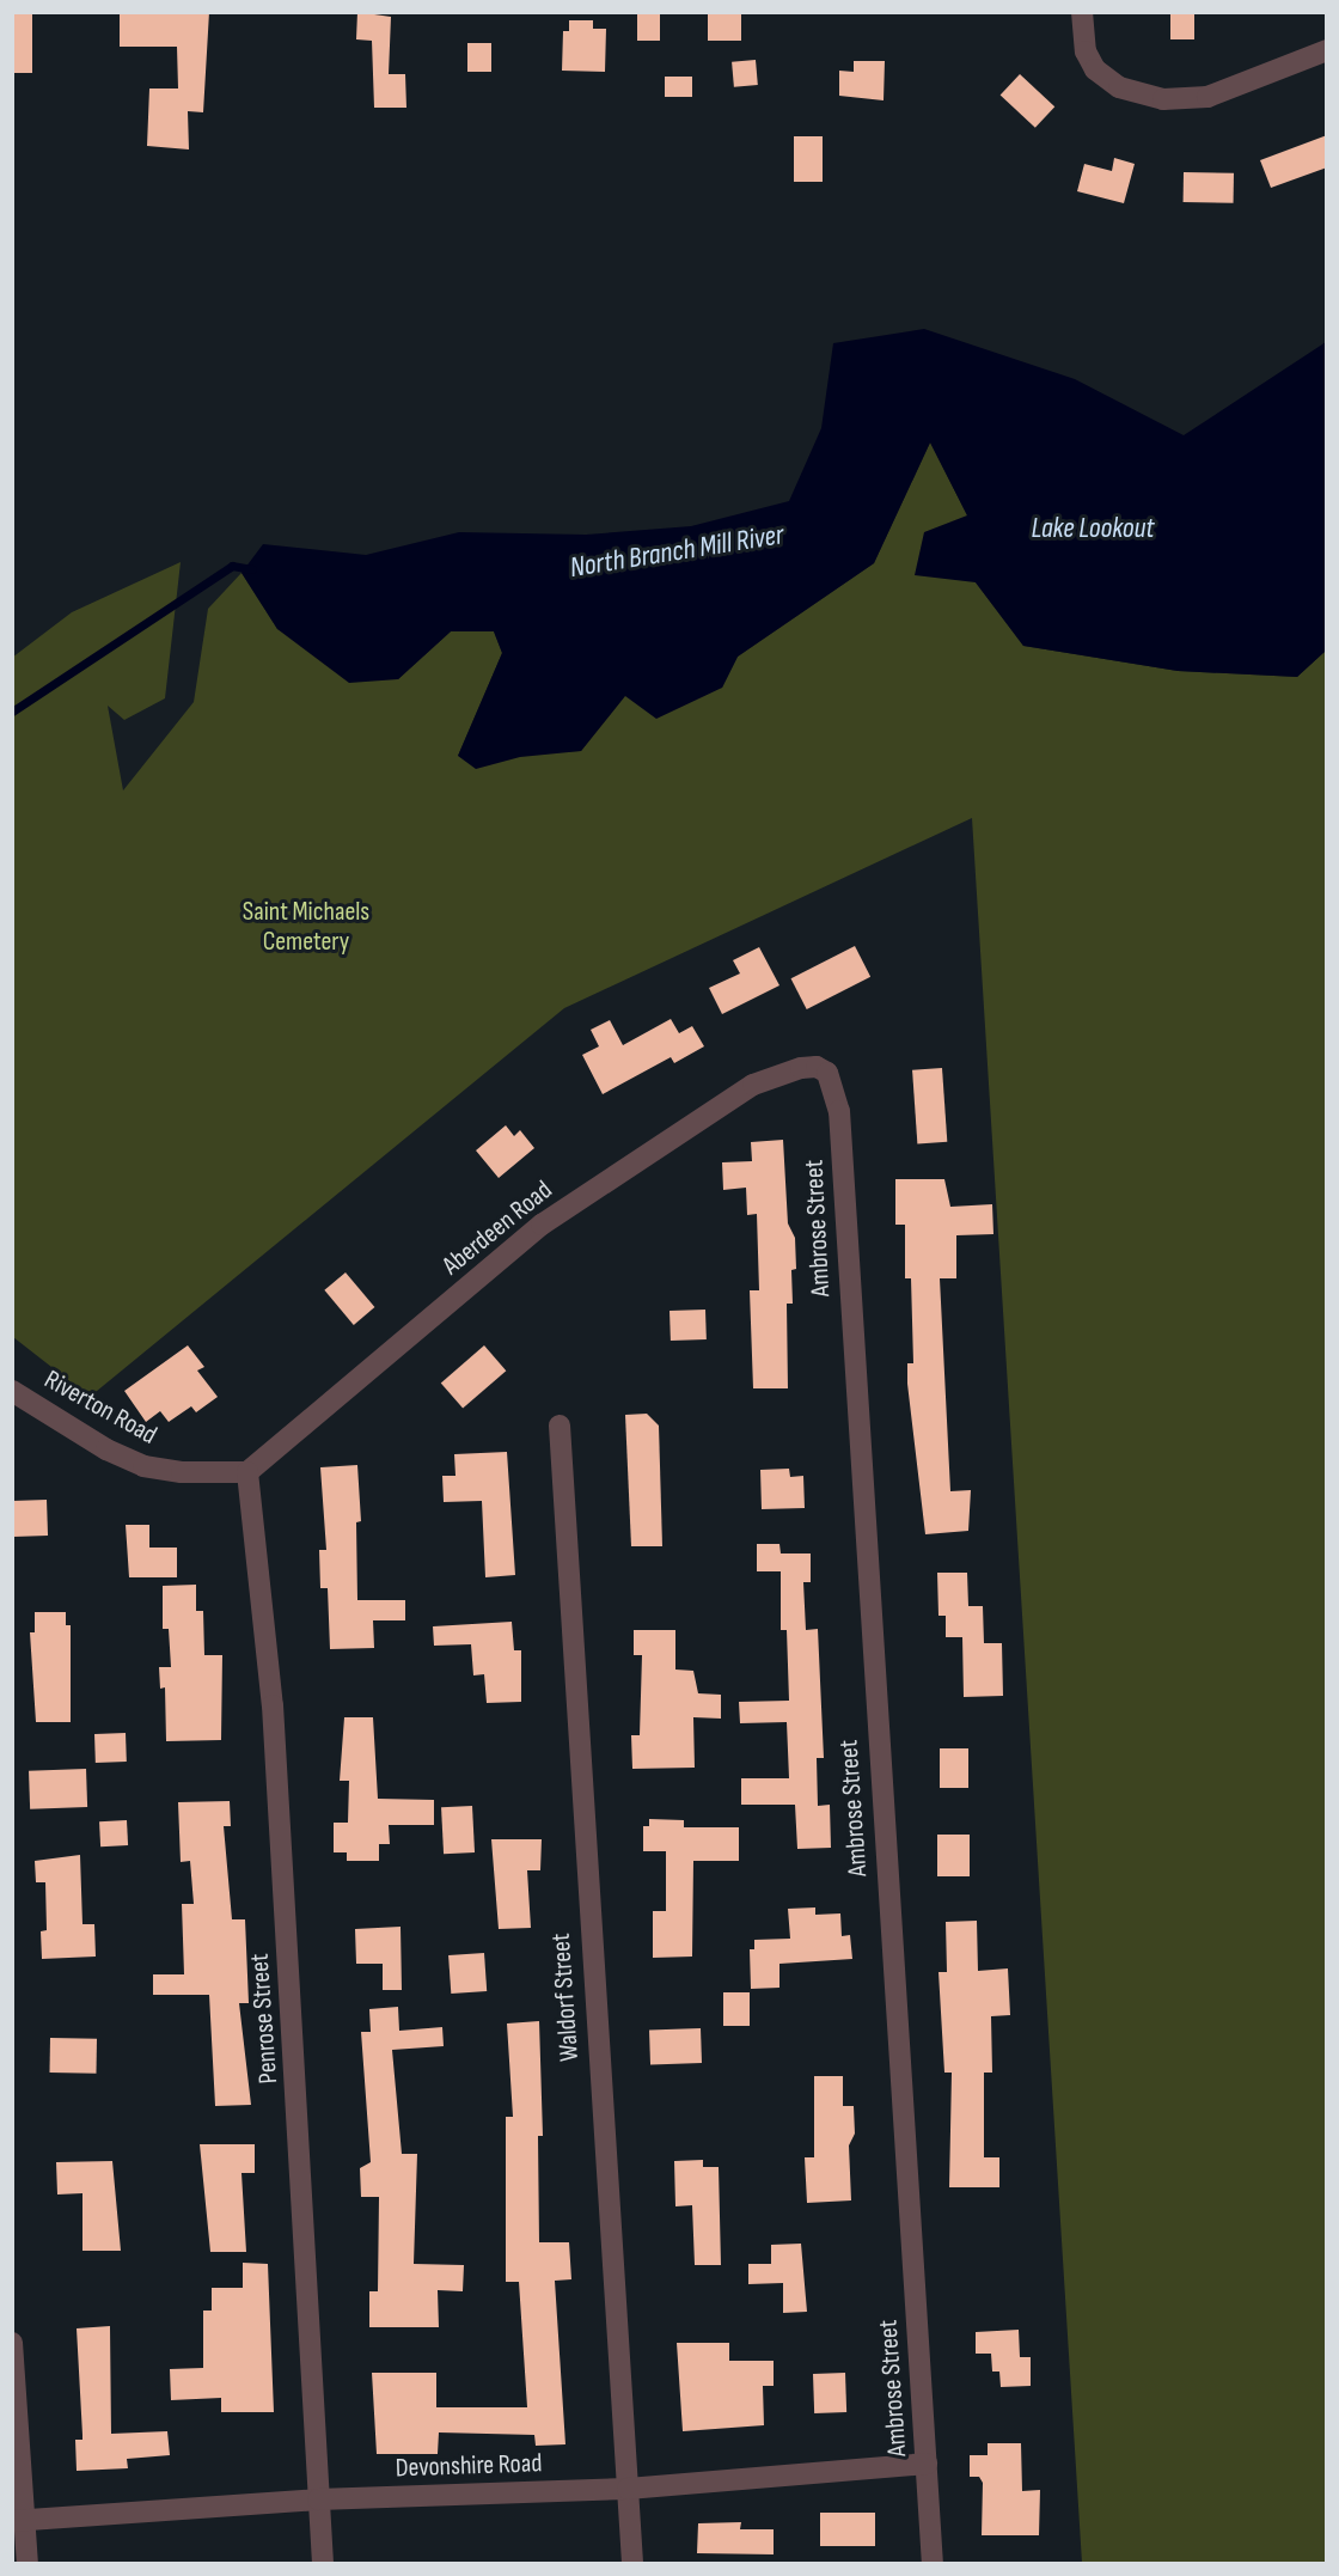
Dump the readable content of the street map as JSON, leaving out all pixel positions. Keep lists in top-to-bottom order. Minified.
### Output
{"streets":{"street":["Aberdeen Road","Ambrose Street","Riverton Road","Waldorf Street","Penrose Street","Devonshire Road"]},"crossings":[["Aberdeen Road","Ambrose Street"],["Aberdeen Road","Riverton Road"],["Aberdeen Road","Penrose Street"],["Ambrose Street","Devonshire Road"],["Riverton Road","Penrose Street"],["Waldorf Street","Devonshire Road"],["Penrose Street","Devonshire Road"]],"water":["Lake Lookout","North Branch Mill River"],"parks":["Saint Michaels Cemetery"]}
